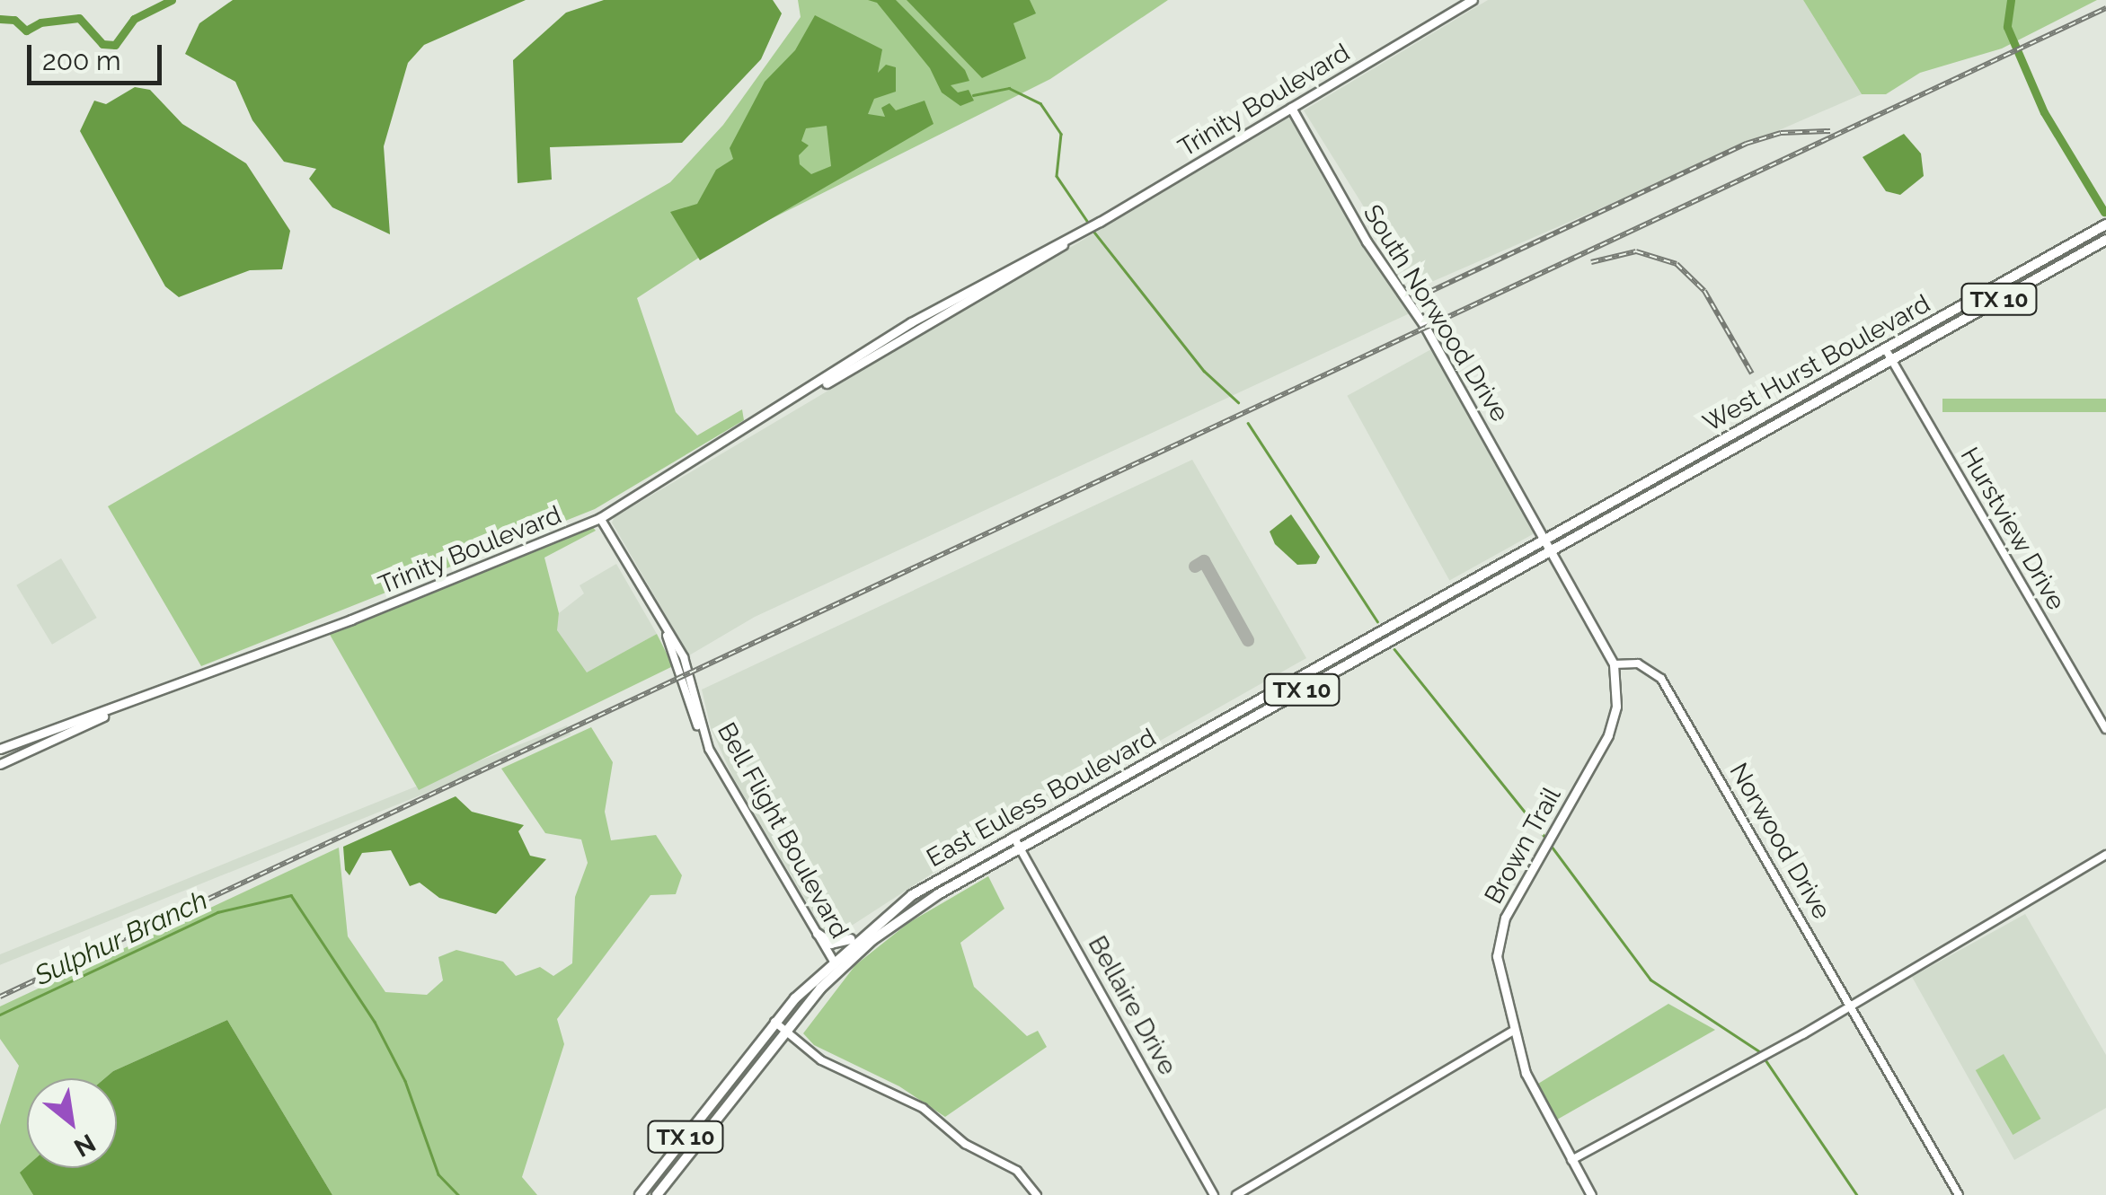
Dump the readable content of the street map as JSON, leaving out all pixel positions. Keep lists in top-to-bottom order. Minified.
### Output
{"streets":{"main road":["Trinity Boulevard","TX 10","South Norwood Drive","West Hurst Boulevard","East Euless Boulevard","Brown Trail"],"street":["Hurstview Drive","Bell Flight Boulevard","Norwood Drive","Bellaire Drive"]},"crossings":[["Trinity Boulevard","South Norwood Drive"],["Trinity Boulevard","Bell Flight Boulevard"],["South Norwood Drive","West Hurst Boulevard"],["South Norwood Drive","East Euless Boulevard"],["West Hurst Boulevard","Hurstview Drive"],["West Hurst Boulevard","East Euless Boulevard"],["East Euless Boulevard","Bell Flight Boulevard"],["East Euless Boulevard","Bellaire Drive"],["Norwood Drive","Brown Trail"]],"water":["Sulphur Branch"],"scale_bar":"200 m","north":"bottom right"}
